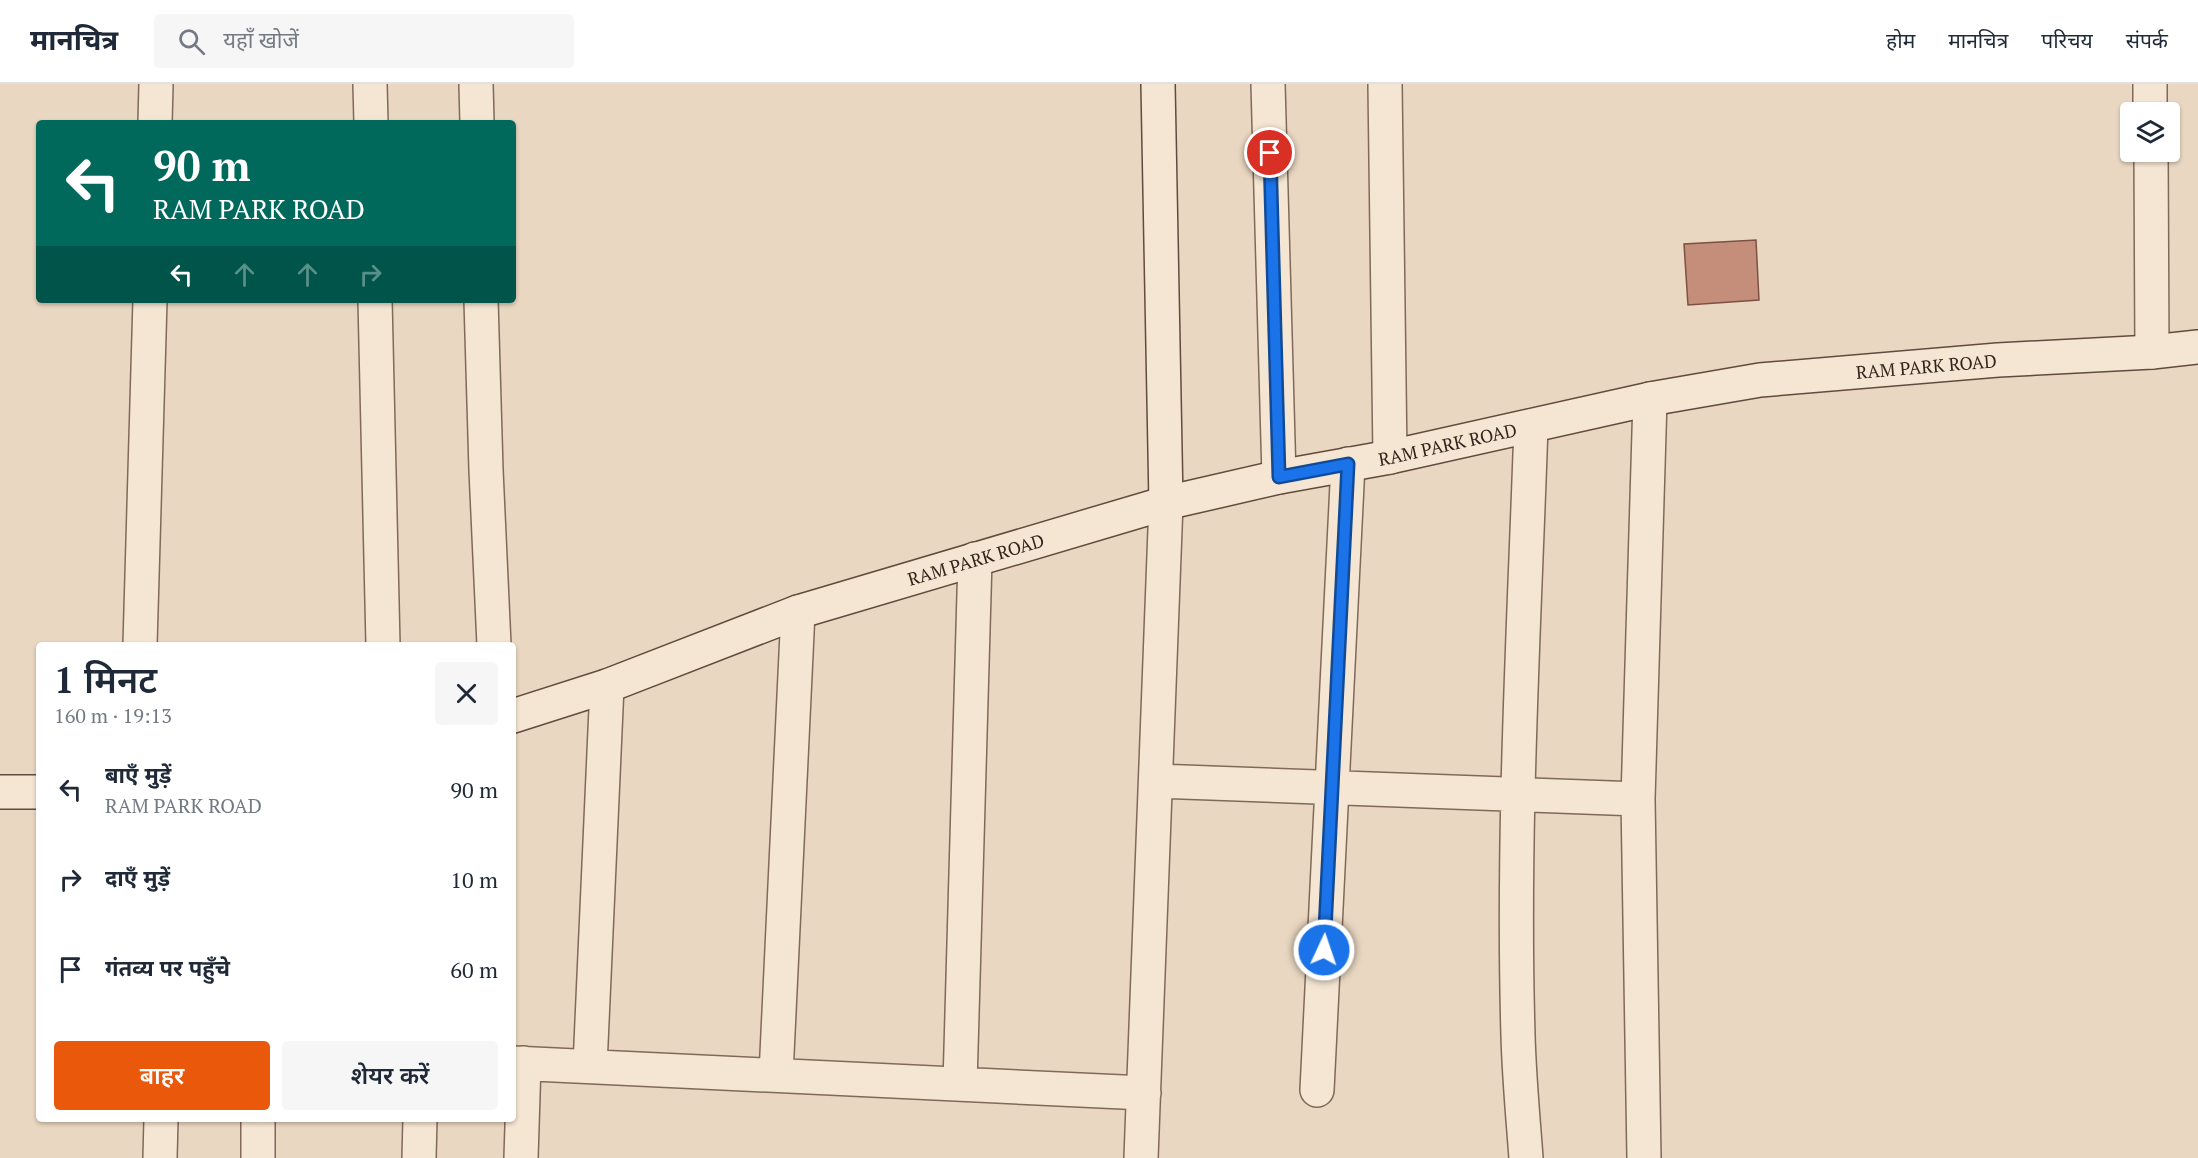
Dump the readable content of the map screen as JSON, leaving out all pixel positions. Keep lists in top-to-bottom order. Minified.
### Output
{"streets":{"street":["RAM PARK ROAD"]},"page":{"header":"मानचित्र","search":"यहाँ खोजें","nav":["होम","मानचित्र","परिचय","संपर्क"],"turn":["90 m","RAM PARK ROAD"],"heading":["1 मिनट","160 m · 19:13"],"list":[{"name":"बाएँ मुड़ें","note":"RAM PARK ROAD","value":"90 m"},{"name":"दाएँ मुड़ें","value":"10 m"},{"name":"गंतव्य पर पहुँचे","value":"60 m"}],"buttons":["बाहर","शेयर करें"]}}
